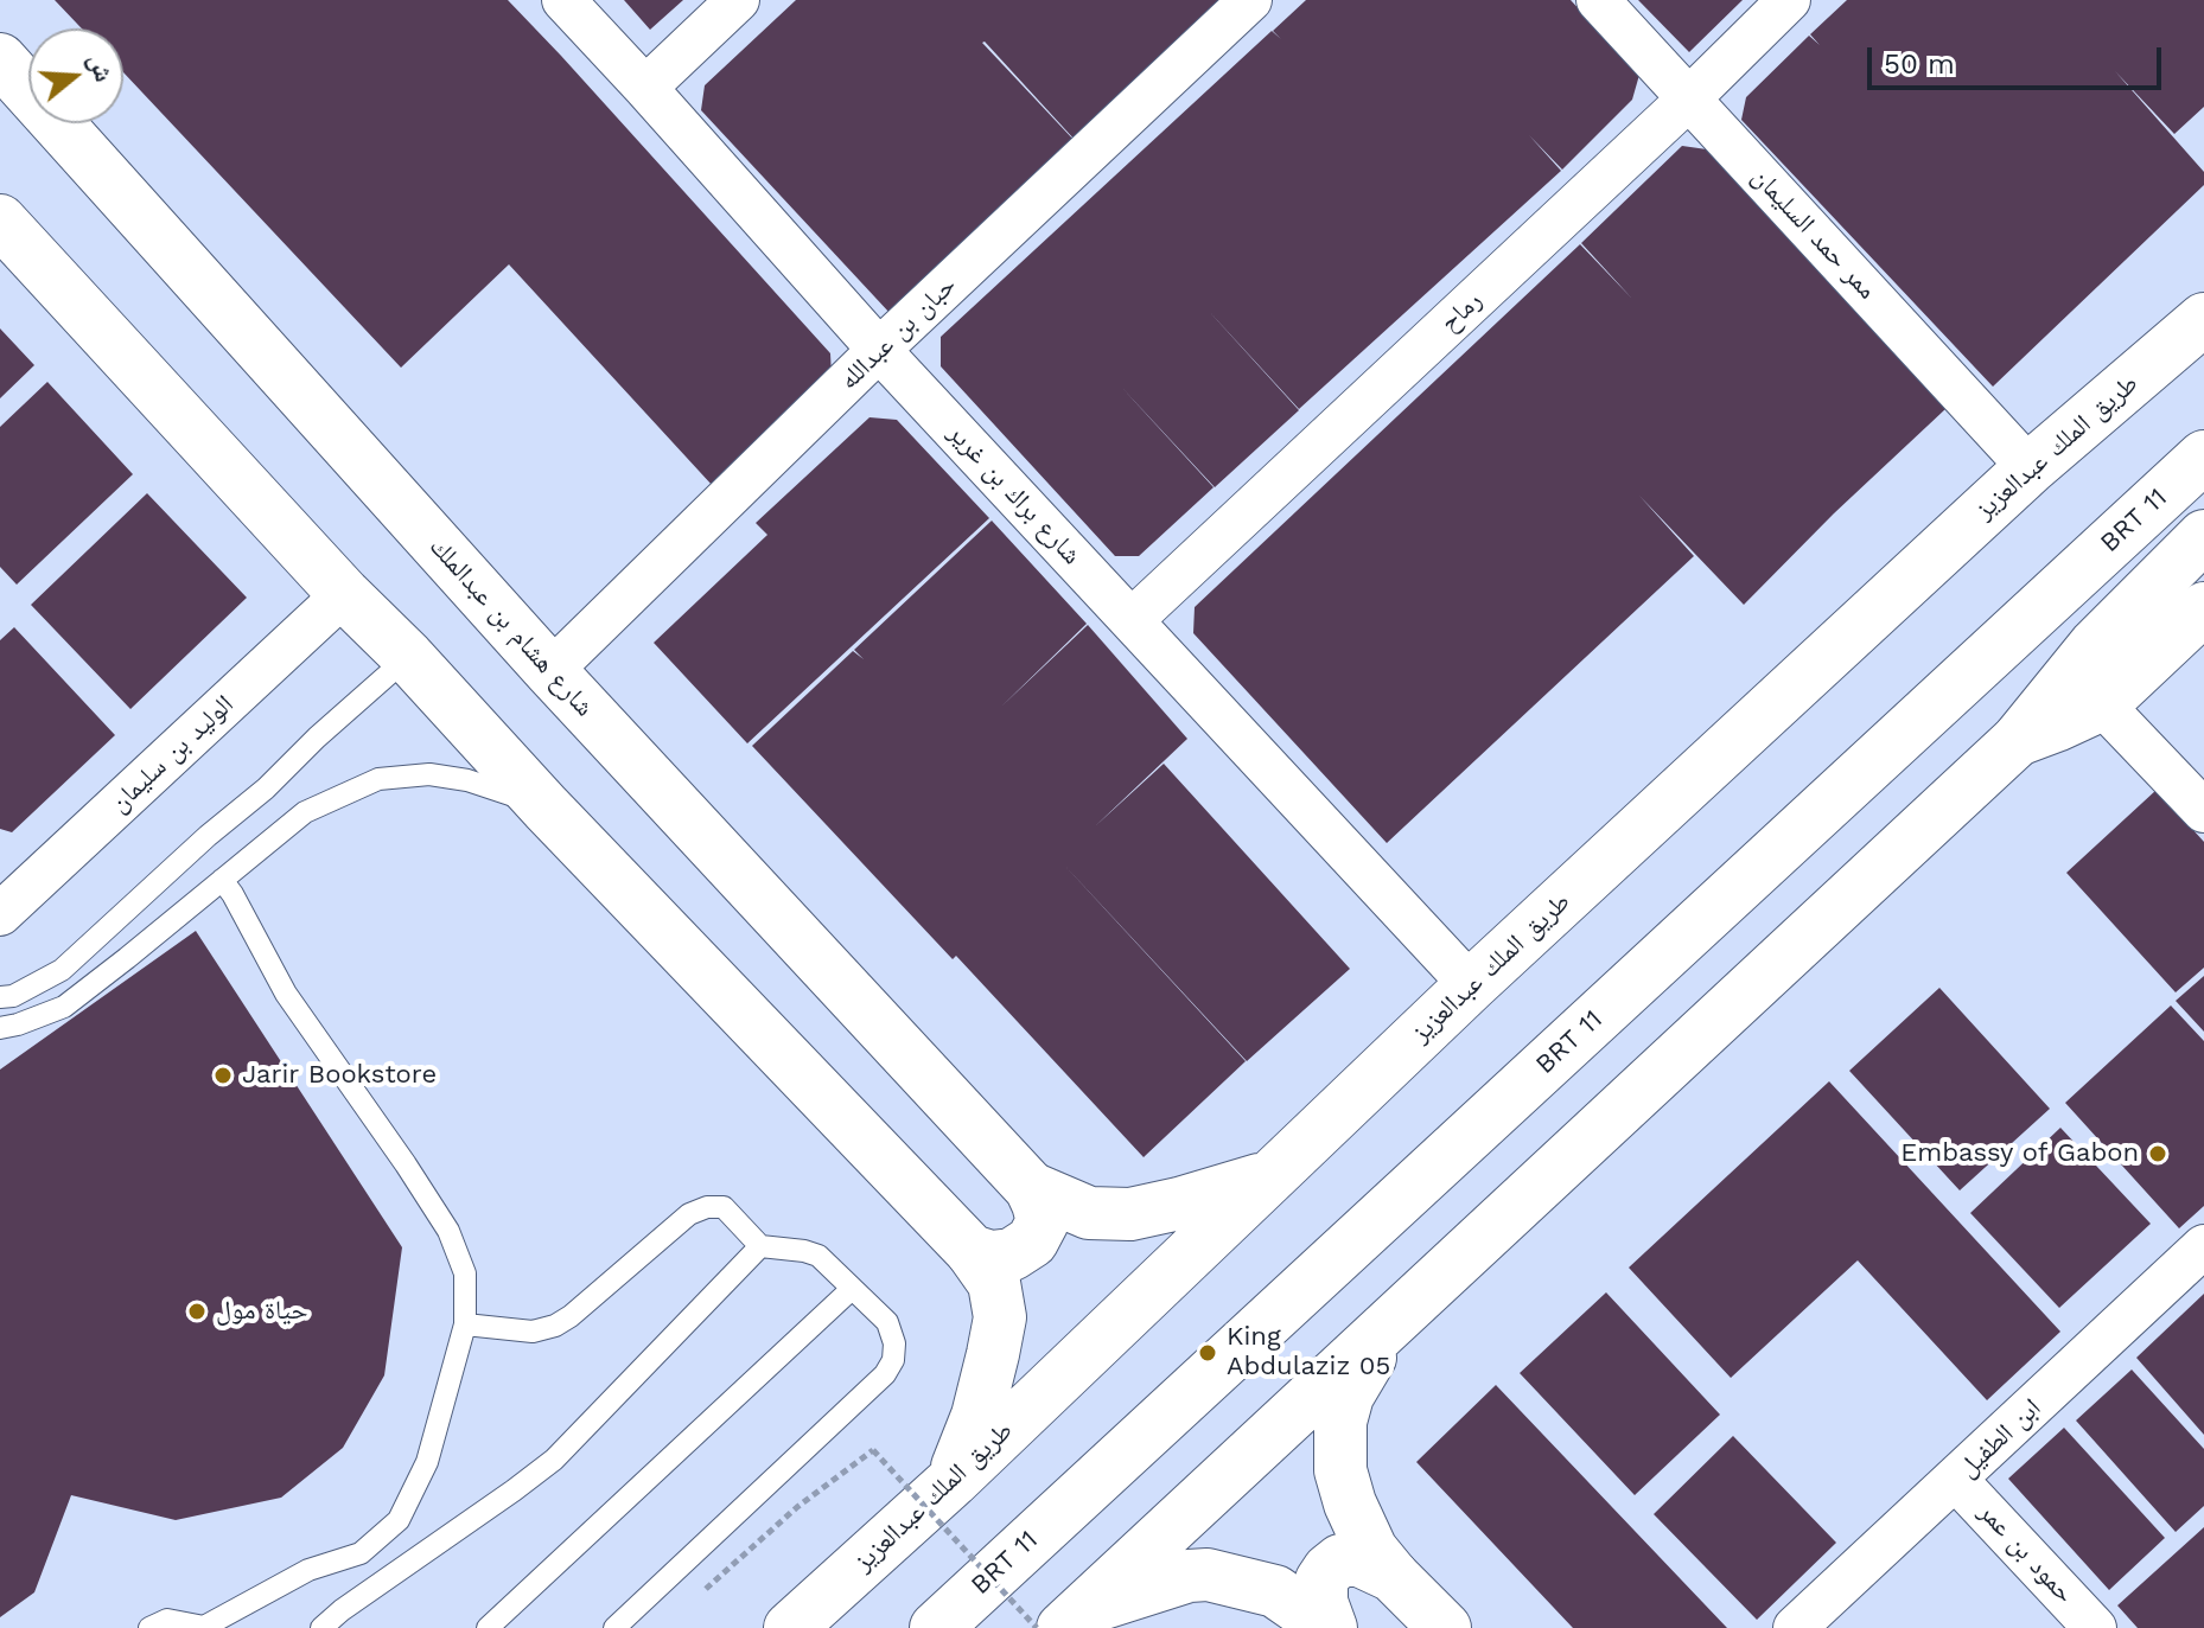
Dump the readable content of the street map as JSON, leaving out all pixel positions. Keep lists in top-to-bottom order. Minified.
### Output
{"streets":{"main road":["طريق الملك عبدالعزيز","BRT 11","شارع هشام بن عبدالملك"],"street":["ممر حمد السليمان","رماح","حبان بن عبدالله","شارع براك بن غرير","الوليد بن سليمان","ابن الطفيل","حمود بن عمر"]},"crossings":[["ممر حمد السليمان","رماح"],["ممر حمد السليمان","طريق الملك عبدالعزيز"],["رماح","شارع براك بن غرير"],["حبان بن عبدالله","شارع براك بن غرير"],["حبان بن عبدالله","شارع هشام بن عبدالملك"],["طريق الملك عبدالعزيز","شارع براك بن غرير"],["ابن الطفيل","حمود بن عمر"]],"places":["Jarir Bookstore","Embassy of Gabon","حياة مول","King Abdulaziz 05"],"scale_bar":"50 m","north":"right"}
